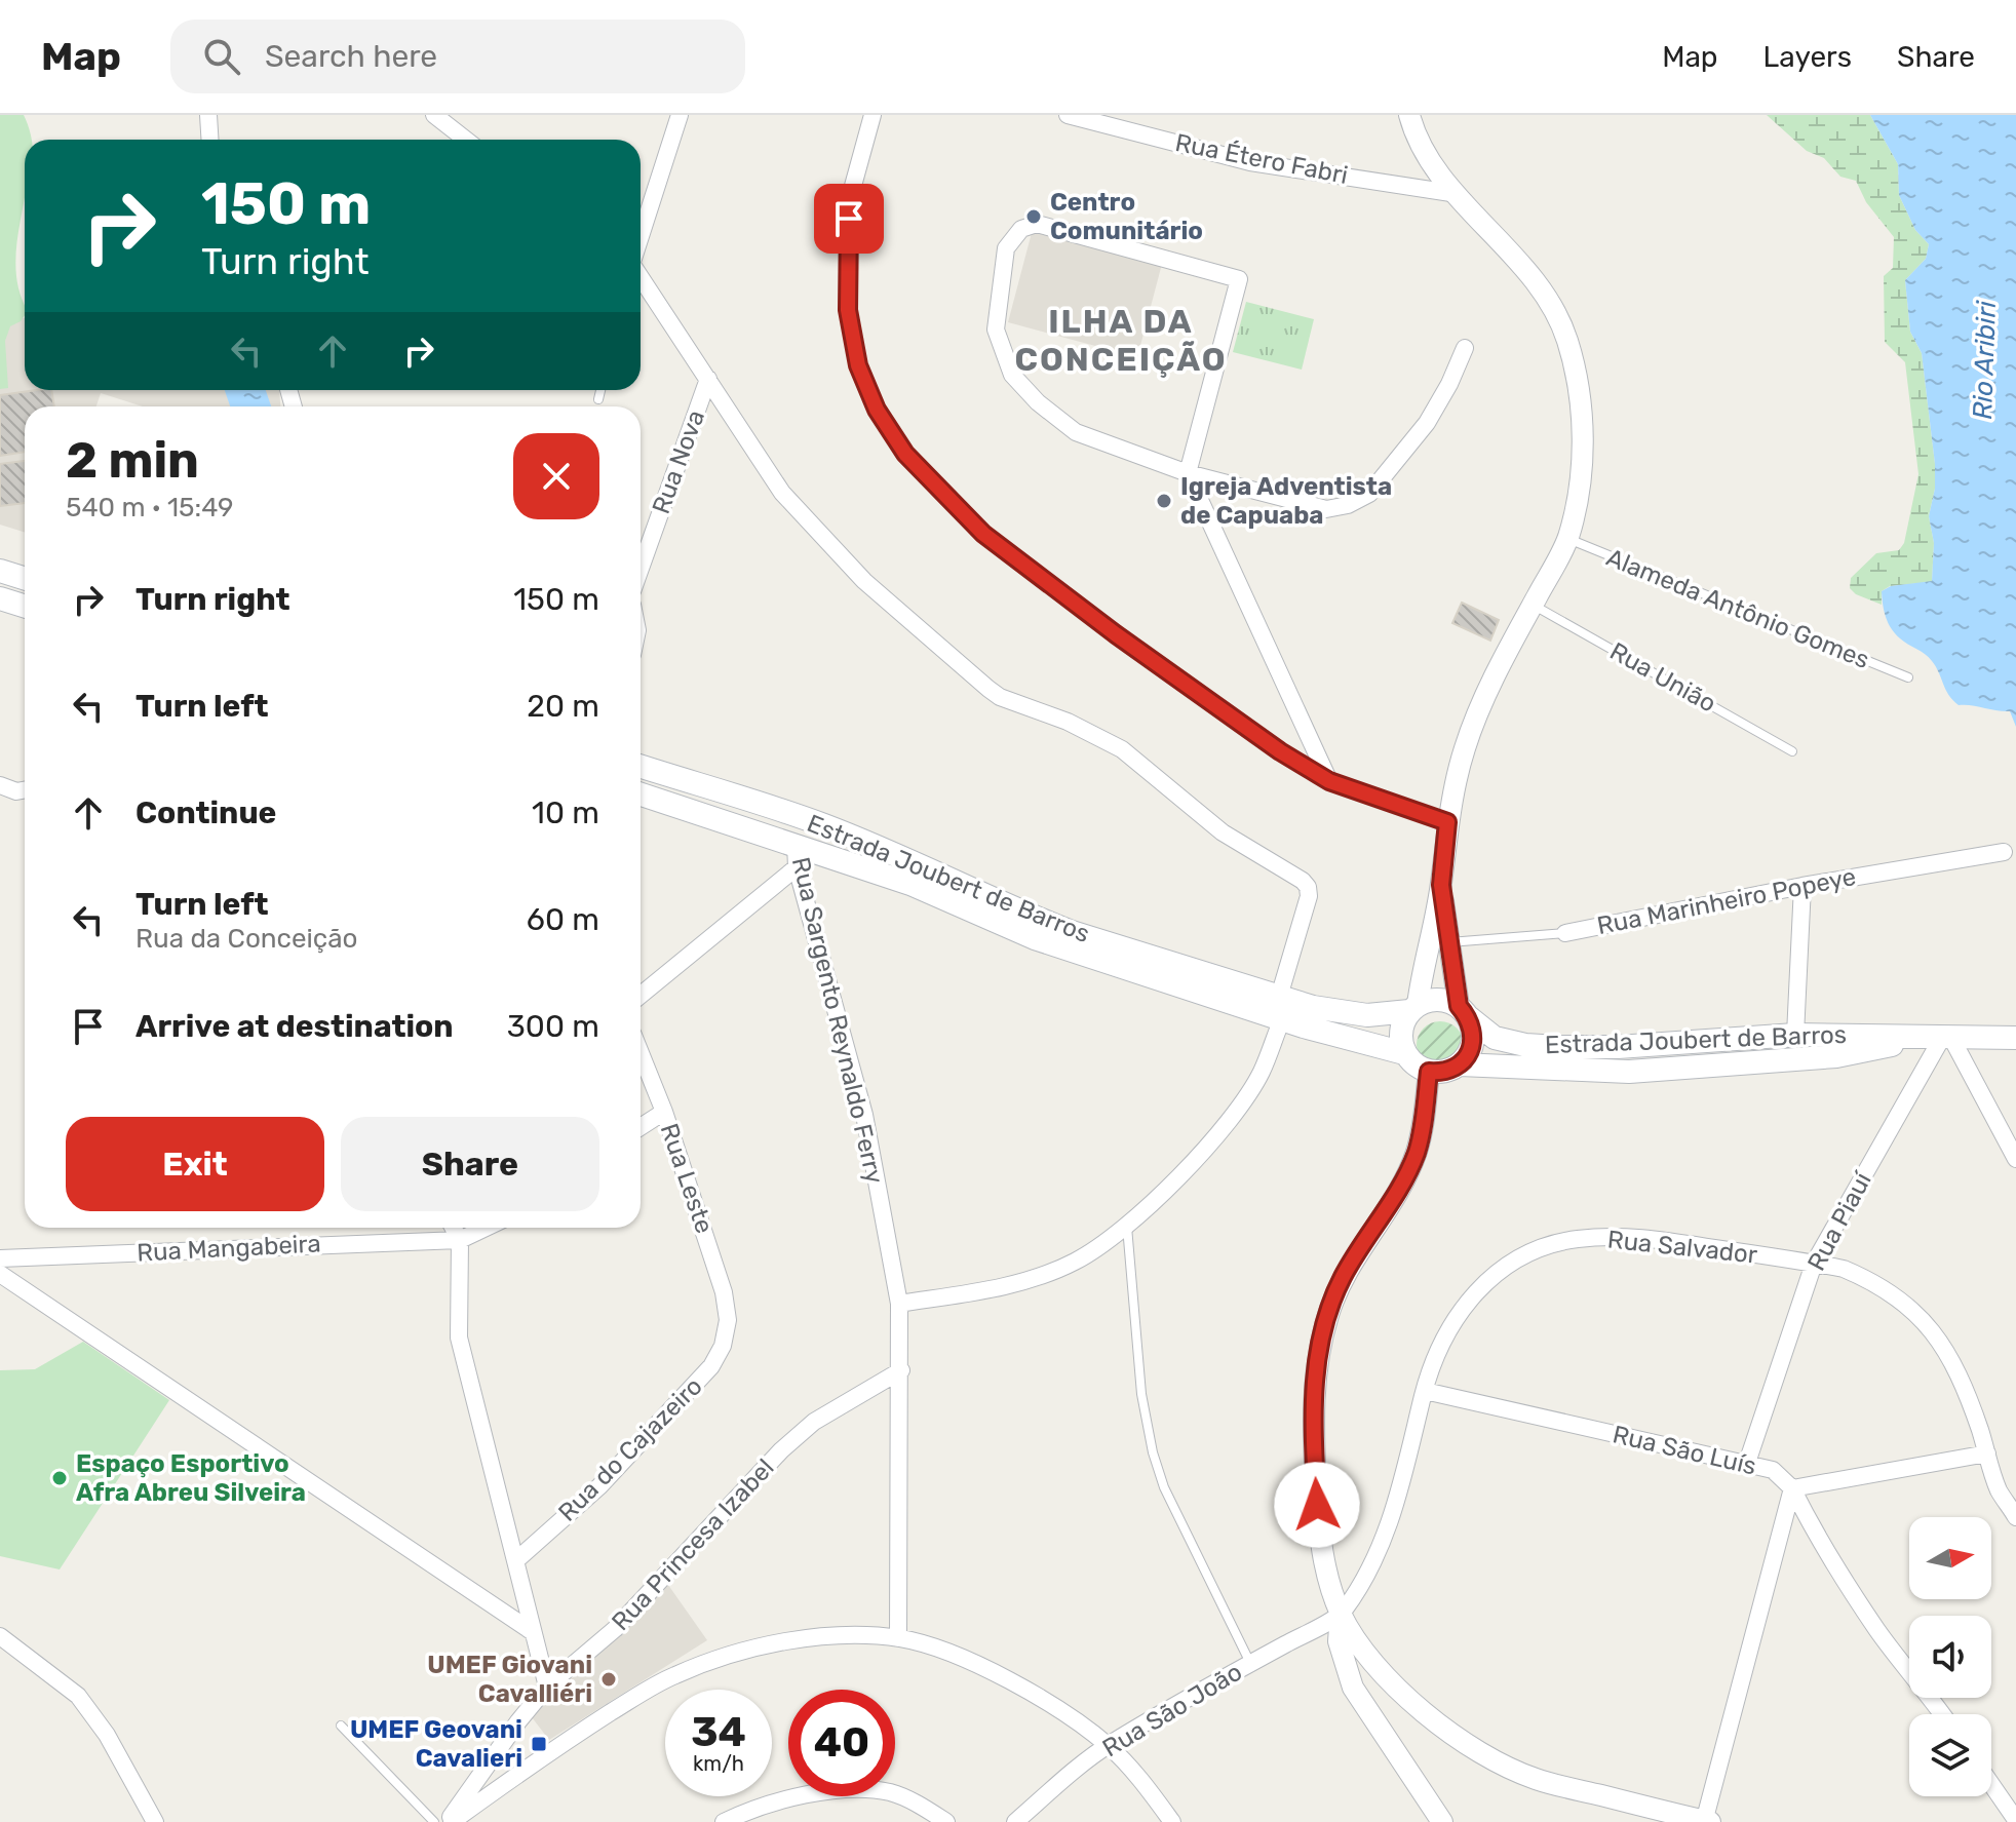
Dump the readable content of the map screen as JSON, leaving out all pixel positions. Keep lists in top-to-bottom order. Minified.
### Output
{"streets":{"main road":["Estrada Joubert de Barros"],"street":["Rua Étero Fabri","Rua Nova","Rua Marinheiro Popeye","Rua Sargento Reynaldo Ferry","Rua Leste","Rua Piauí","Rua Salvador","Rua Mangabeira","Rua do Cajazeiro","Rua São Luís","Rua Princesa Izabel","Rua São João"],"lane":["Alameda Antônio Gomes","Rua União"]},"crossings":[["Estrada Joubert de Barros","Rua Sargento Reynaldo Ferry"],["Estrada Joubert de Barros","Rua Piauí"],["Rua Sargento Reynaldo Ferry","Rua Princesa Izabel"],["Rua Leste","Rua do Cajazeiro"],["Rua Piauí","Rua Salvador"],["Rua Piauí","Rua São Luís"],["Rua Salvador","Rua São Luís"],["Rua Salvador","Rua São João"]],"districts":["ILHA DA CONCEIÇÃO"],"water":["Rio Aribiri"],"places":{"other":["Centro Comunitário","Igreja Adventista de Capuaba","Espaço Esportivo Afra Abreu Silveira","UMEF Giovani Cavalliéri"],"transit":["UMEF Geovani Cavalieri"]},"north":"right","page":{"header":"Map","search":"Search here","nav":["Map","Layers","Share"],"turn":["150 m","Turn right"],"heading":["2 min","540 m · 15:49"],"list":[{"name":"Turn right","value":"150 m"},{"name":"Turn left","value":"20 m"},{"name":"Continue","value":"10 m"},{"name":"Turn left","note":"Rua da Conceição","value":"60 m"},{"name":"Arrive at destination","value":"300 m"}],"buttons":["Exit","Share"],"speed":"34 km/h","limit":"40"}}
